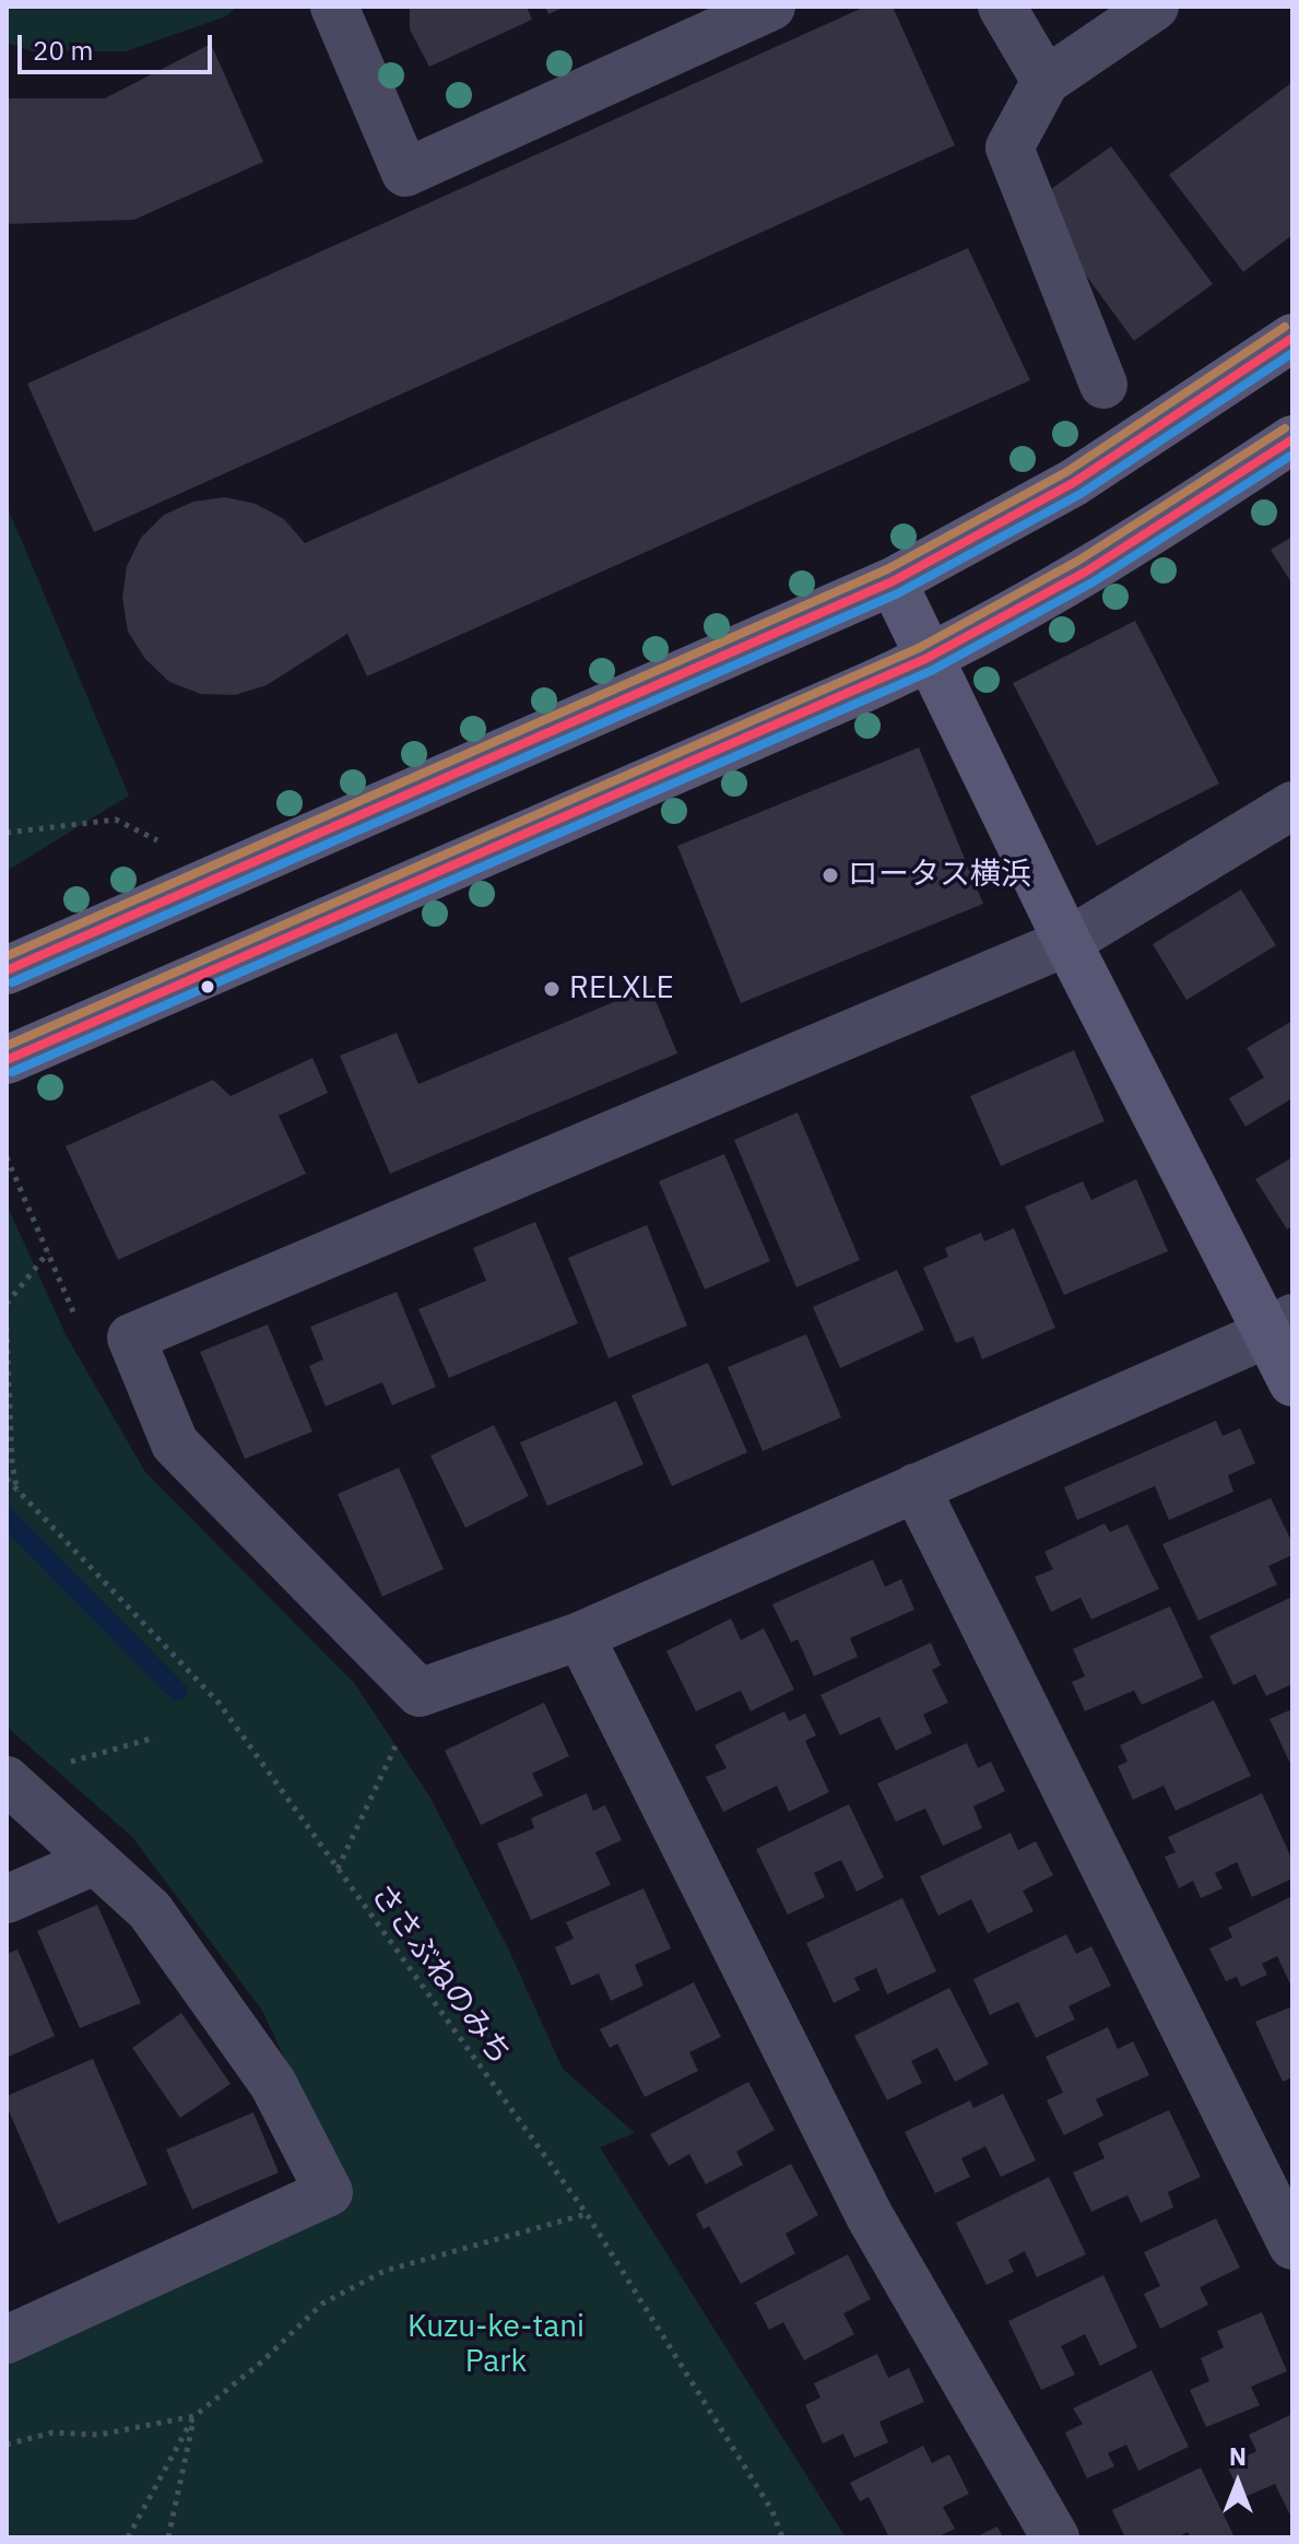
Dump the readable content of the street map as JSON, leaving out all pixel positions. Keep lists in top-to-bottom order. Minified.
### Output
{"streets":{"path":["ささぶねのみち"]},"parks":["Kuzu-ke-tani Park"],"places":["ロータス横浜","RELXLE"],"scale_bar":"20 m","north":"top"}
